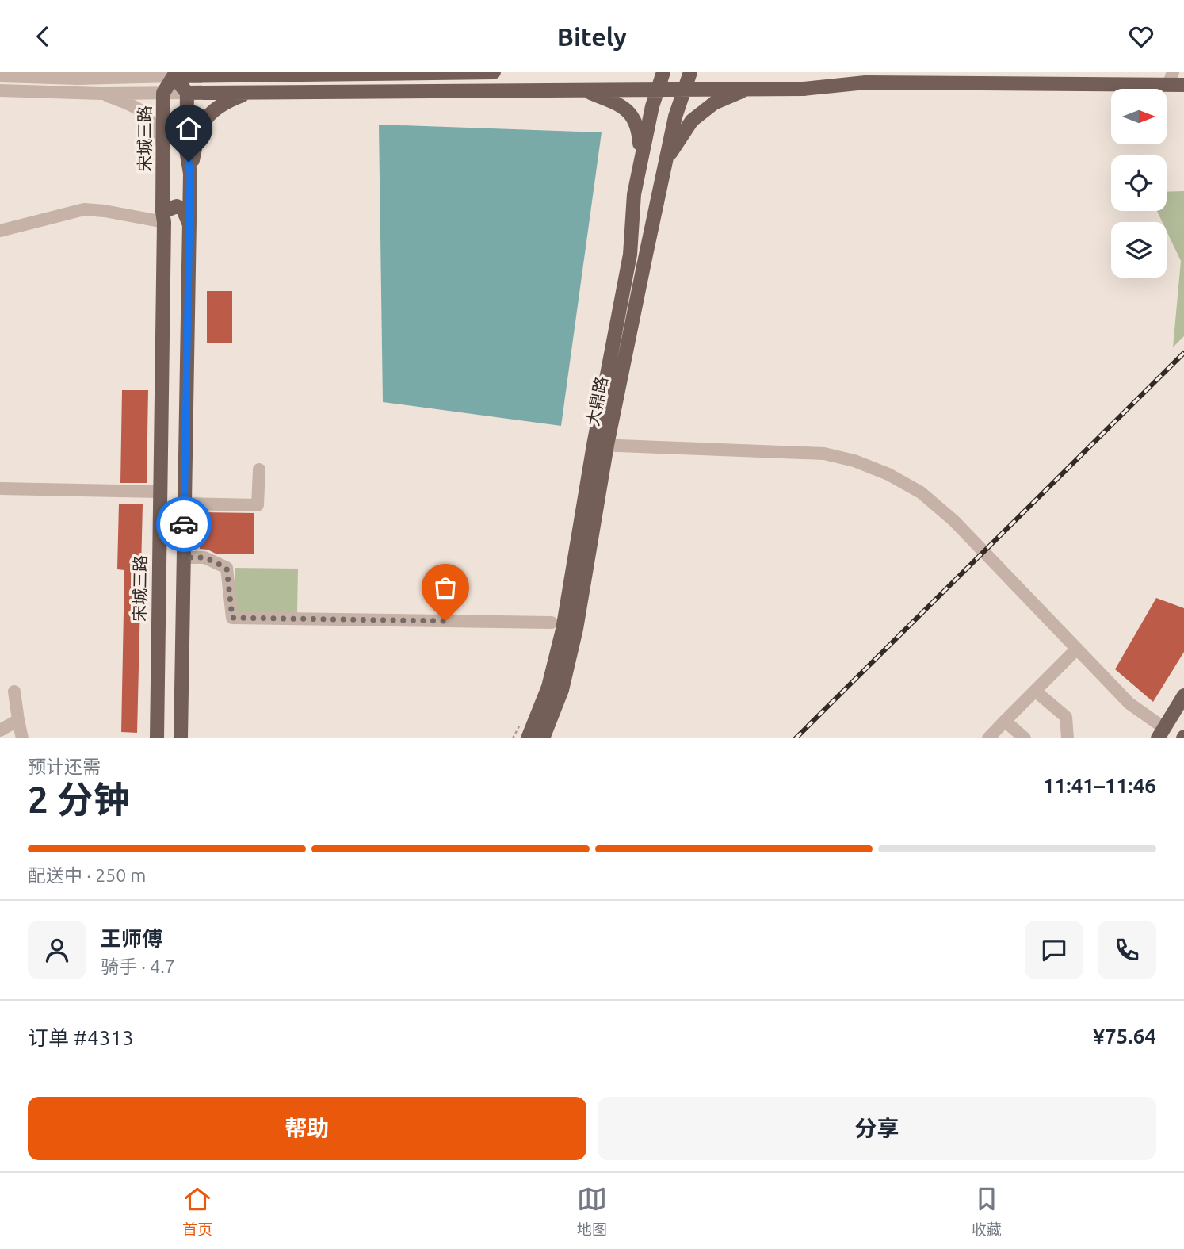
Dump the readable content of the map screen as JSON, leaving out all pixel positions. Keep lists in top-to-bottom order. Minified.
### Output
{"streets":{"main road":["宋城三路","大鼎路"]},"north":"right","page":{"header":"Bitely","heading":["2 分钟","预计还需","11:41–11:46"],"panel":["王师傅","骑手 · 4.7","订单 #4313","¥75.64"],"bar":"配送中 · 250 m","buttons":["帮助","分享"],"tabs":["首页","地图","收藏"]}}
